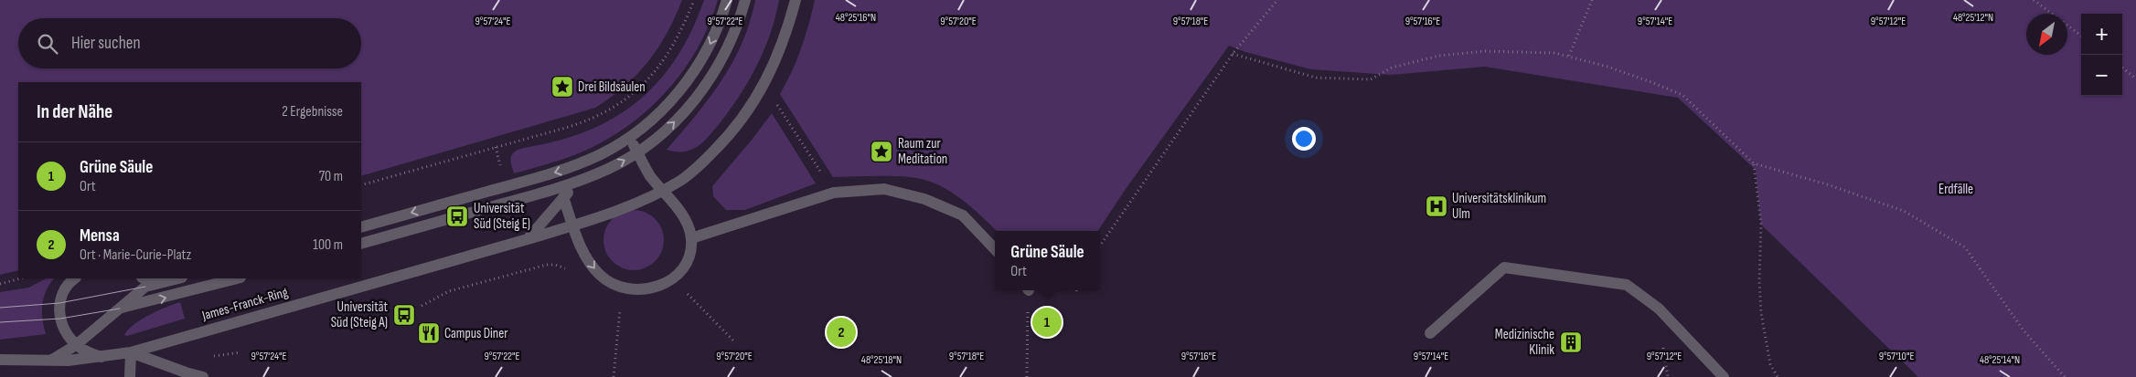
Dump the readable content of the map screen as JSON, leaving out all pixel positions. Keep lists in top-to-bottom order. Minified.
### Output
{"streets":{"street":["James-Franck-Ring"]},"parks":["Erdfälle"],"places":{"place":["Drei Bildsäulen","Raum zur Meditation"],"hospital":["Universitätsklinikum Ulm"],"bus stop":["Universität Süd (Steig E)","Universität Süd (Steig A)"],"restaurant":["Campus Diner"],"building":["Medizinische Klinik"]},"north":"bottom left","page":{"map_buttons":["+","−"],"search":"Hier suchen","heading":["In der Nähe","2 Ergebnisse"],"list":[{"mark":"1","name":"Grüne Säule","note":"Ort","value":"70 m"},{"mark":"2","name":"Mensa","note":"Ort · Marie-Curie-Platz","value":"100 m"}],"popup":["Grüne Säule","Ort"],"pins":["1","2"]},"coordinates":["48°25'12\"N","48°25'16\"N","9°57'12\"E","9°57'24\"E","9°57'22\"E","9°57'20\"E","9°57'18\"E","9°57'16\"E","9°57'14\"E","9°57'10\"E","48°25'18\"N","48°25'14\"N"]}
